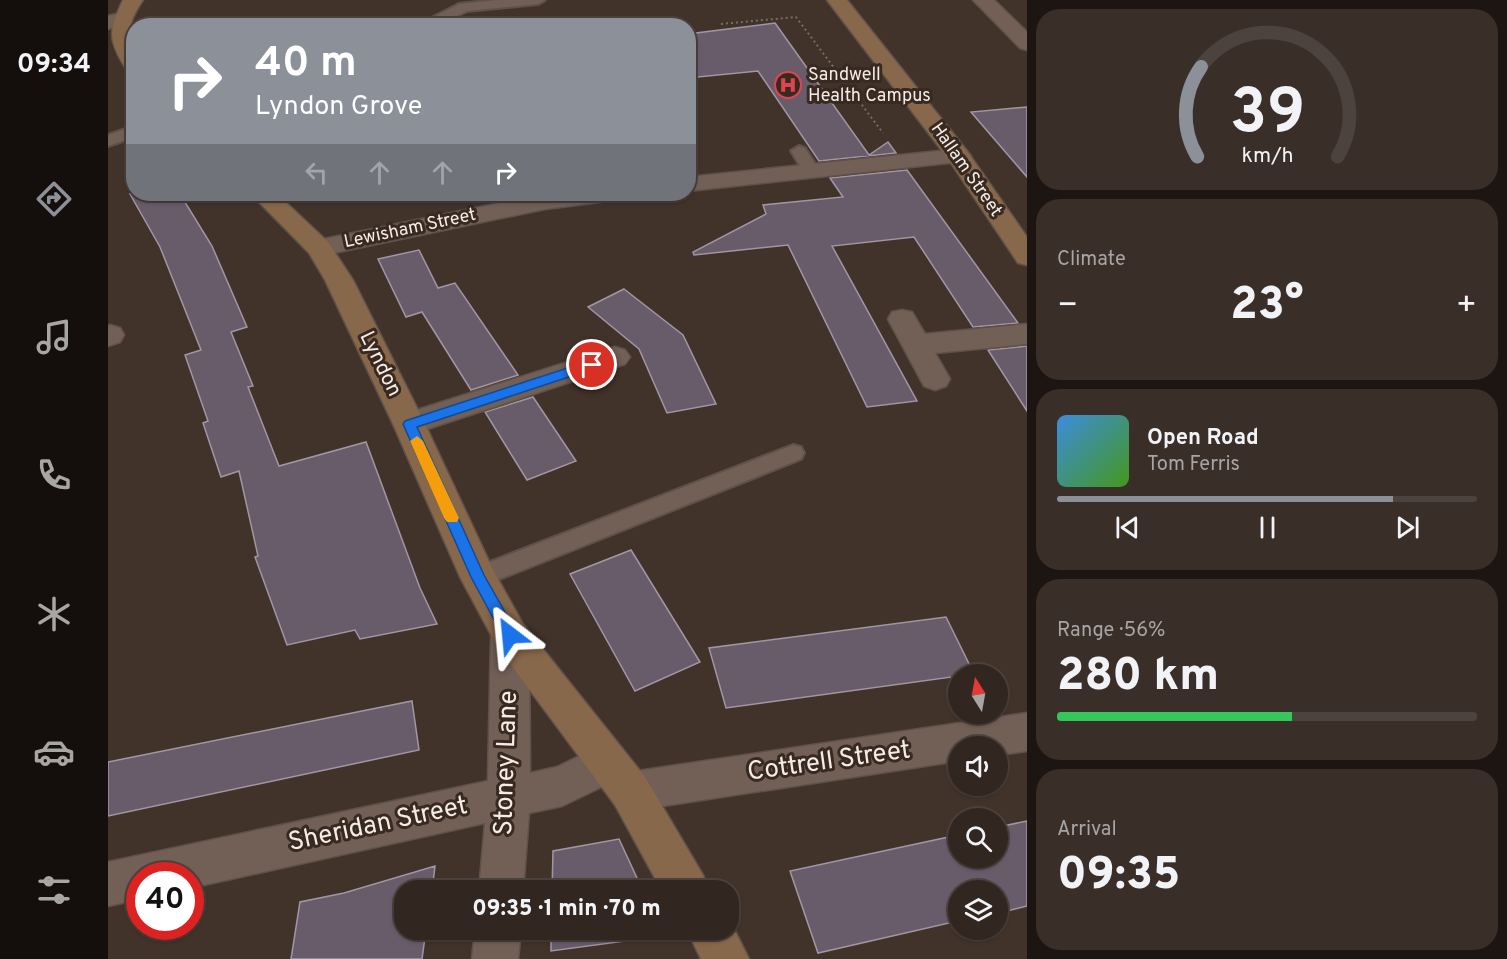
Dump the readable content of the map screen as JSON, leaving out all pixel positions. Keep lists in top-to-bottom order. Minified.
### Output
{"streets":{"street":["Hallam Street","Lewisham Street","Lyndon","Cottrell Street","Stoney Lane","Sheridan Street"]},"crossings":[["Lewisham Street","Lyndon"],["Lyndon","Cottrell Street"],["Lyndon","Stoney Lane"],["Lyndon","Sheridan Street"],["Cottrell Street","Sheridan Street"],["Stoney Lane","Sheridan Street"]],"places":{"hospital":["Sandwell Health Campus"]},"north":"top","page":{"tabs":"09:34","turn":["40 m","Lyndon Grove"],"tile":["Climate",["Range · 56%","280 km"],["Arrival","09:35"]],"heat":["−","23°","+"],"song":["Open Road","Tom Ferris"],"limit":"40","trip":"09:35 · 1 min · 70 m","gauge":["39","km/h"]}}
